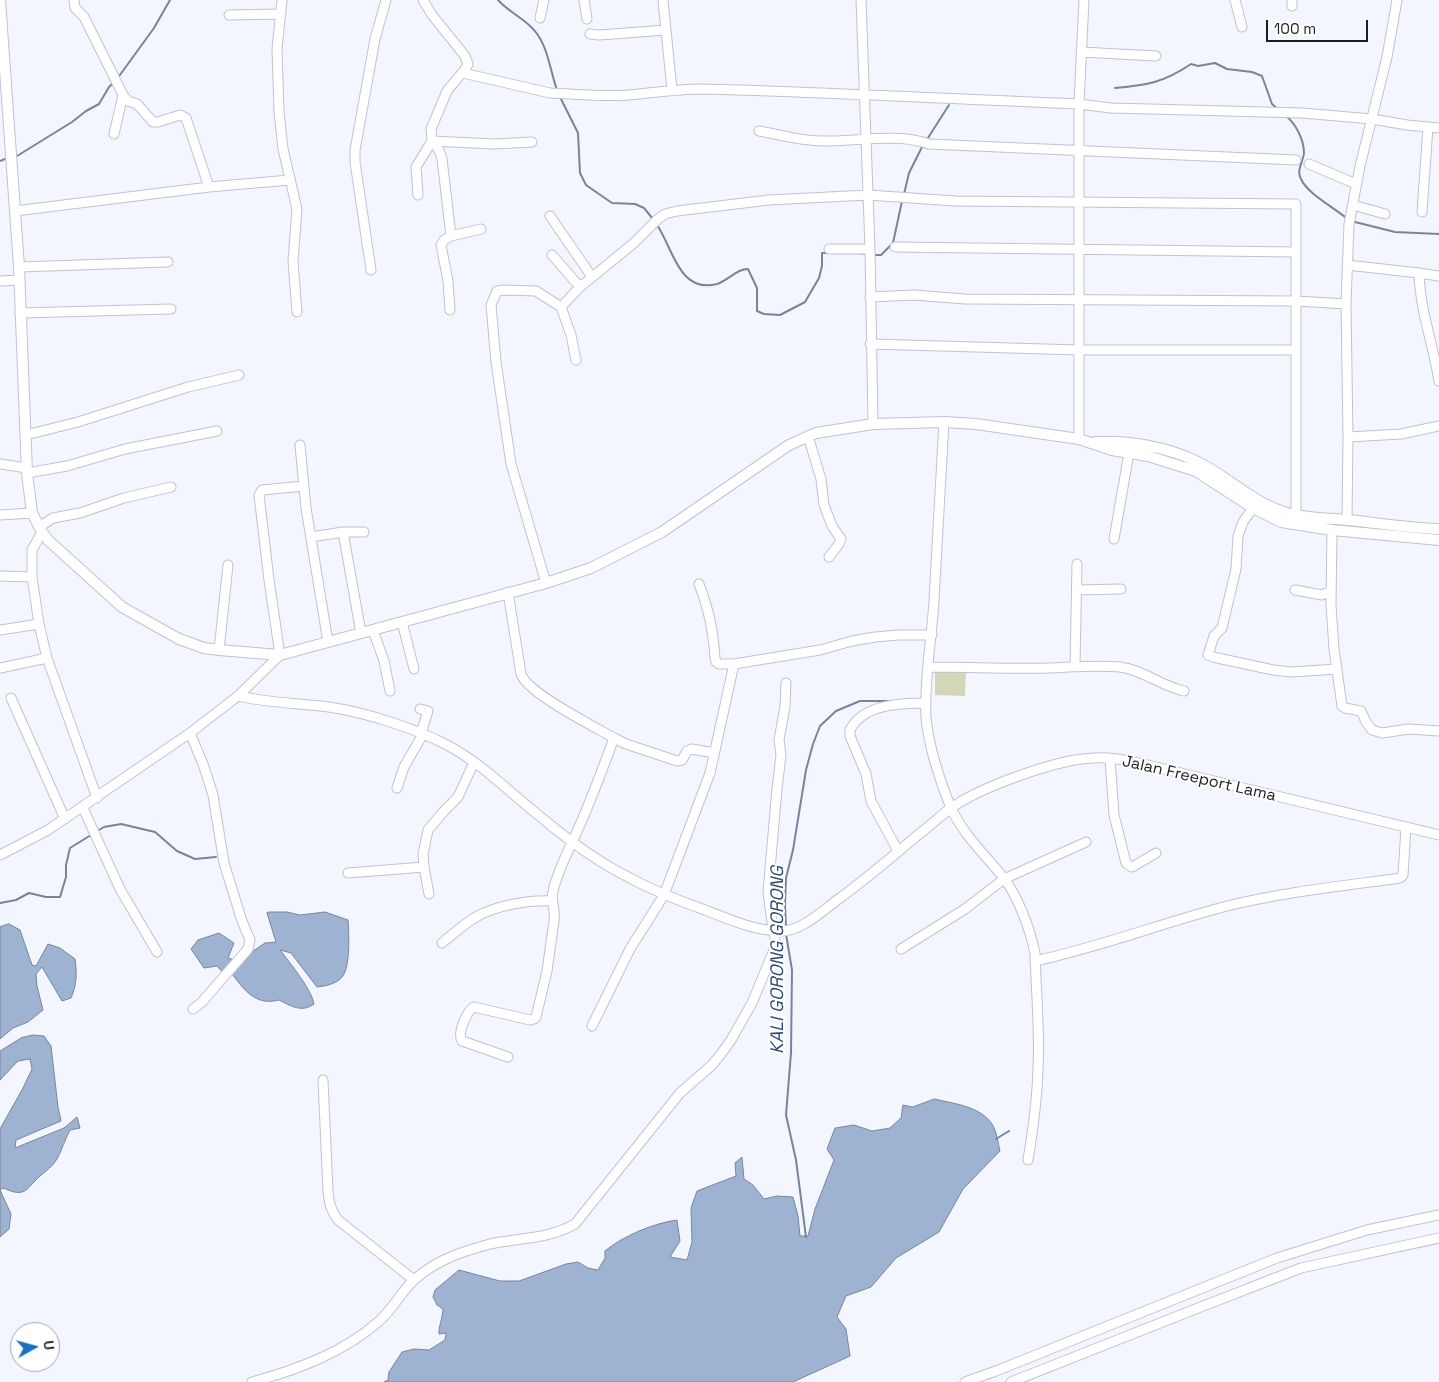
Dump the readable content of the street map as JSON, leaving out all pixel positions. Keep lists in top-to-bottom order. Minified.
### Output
{"streets":{"street":["Jalan Freeport Lama"]},"water":["KALI GORONG GORONG"],"scale_bar":"100 m","north":"right"}
